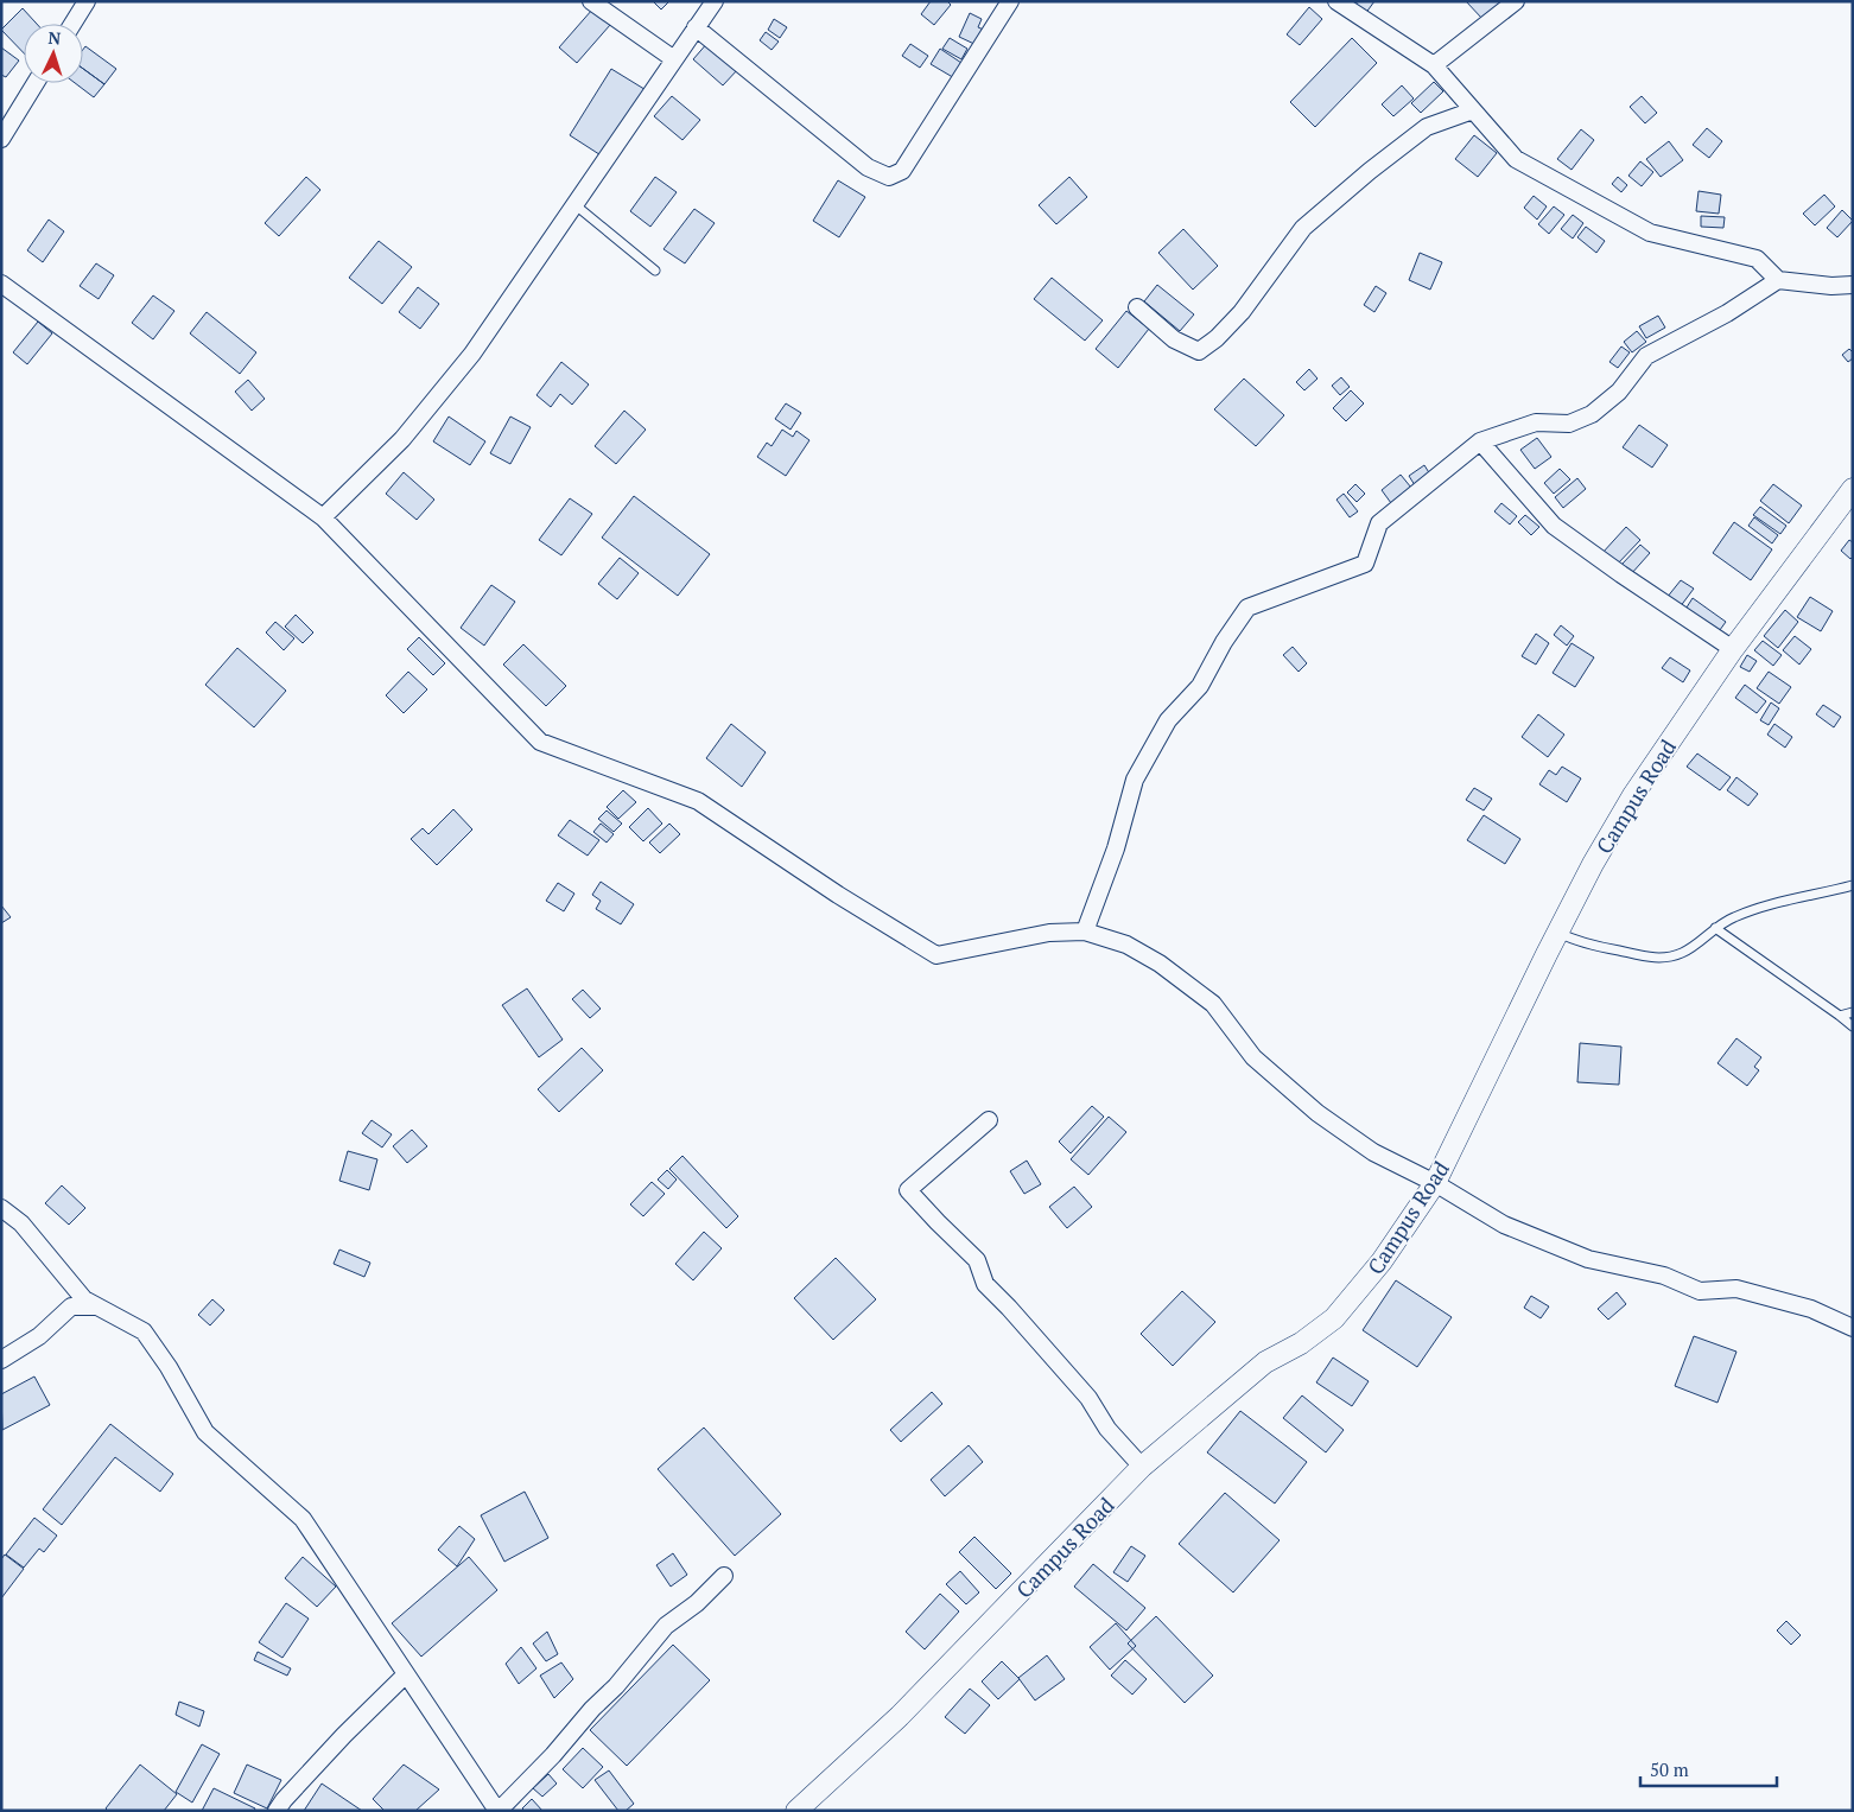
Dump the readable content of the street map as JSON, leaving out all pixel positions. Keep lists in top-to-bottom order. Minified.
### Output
{"streets":{"street":["Campus Road"]},"scale_bar":"50 m","north":"top"}
